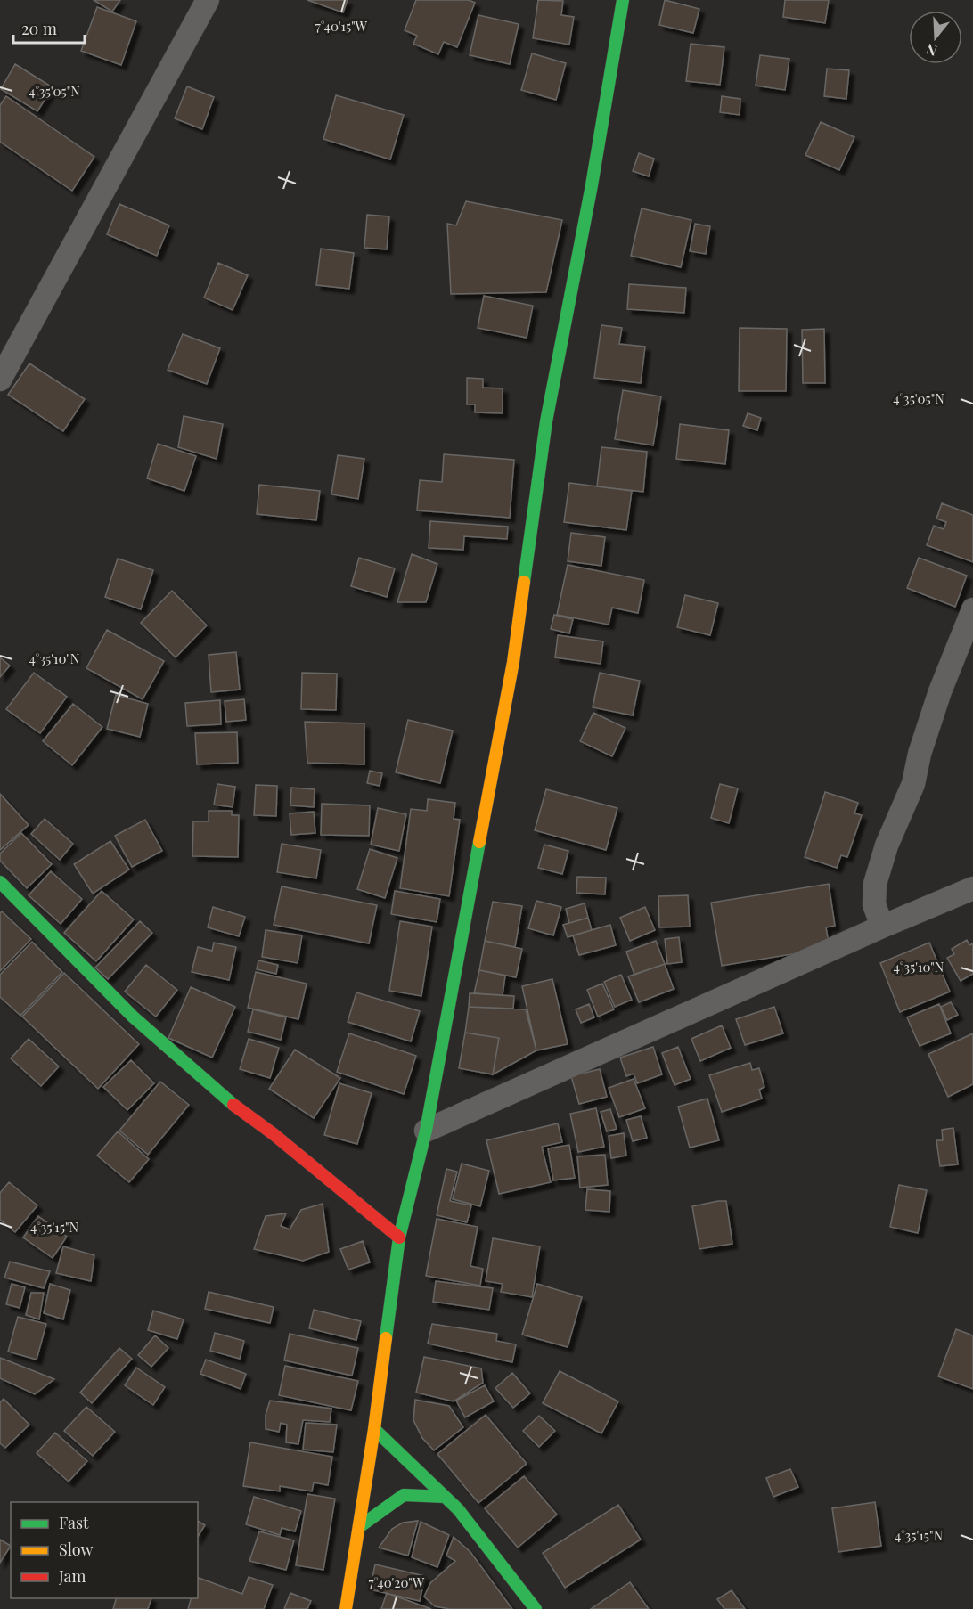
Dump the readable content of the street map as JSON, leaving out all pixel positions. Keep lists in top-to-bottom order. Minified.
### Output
{"legend":["Fast","Slow","Jam"],"scale_bar":"20 m","north":"bottom","coordinates":["7°40'15\"W","4°35'05\"N","4°35'10\"N","4°35'15\"N","7°40'20\"W"]}
